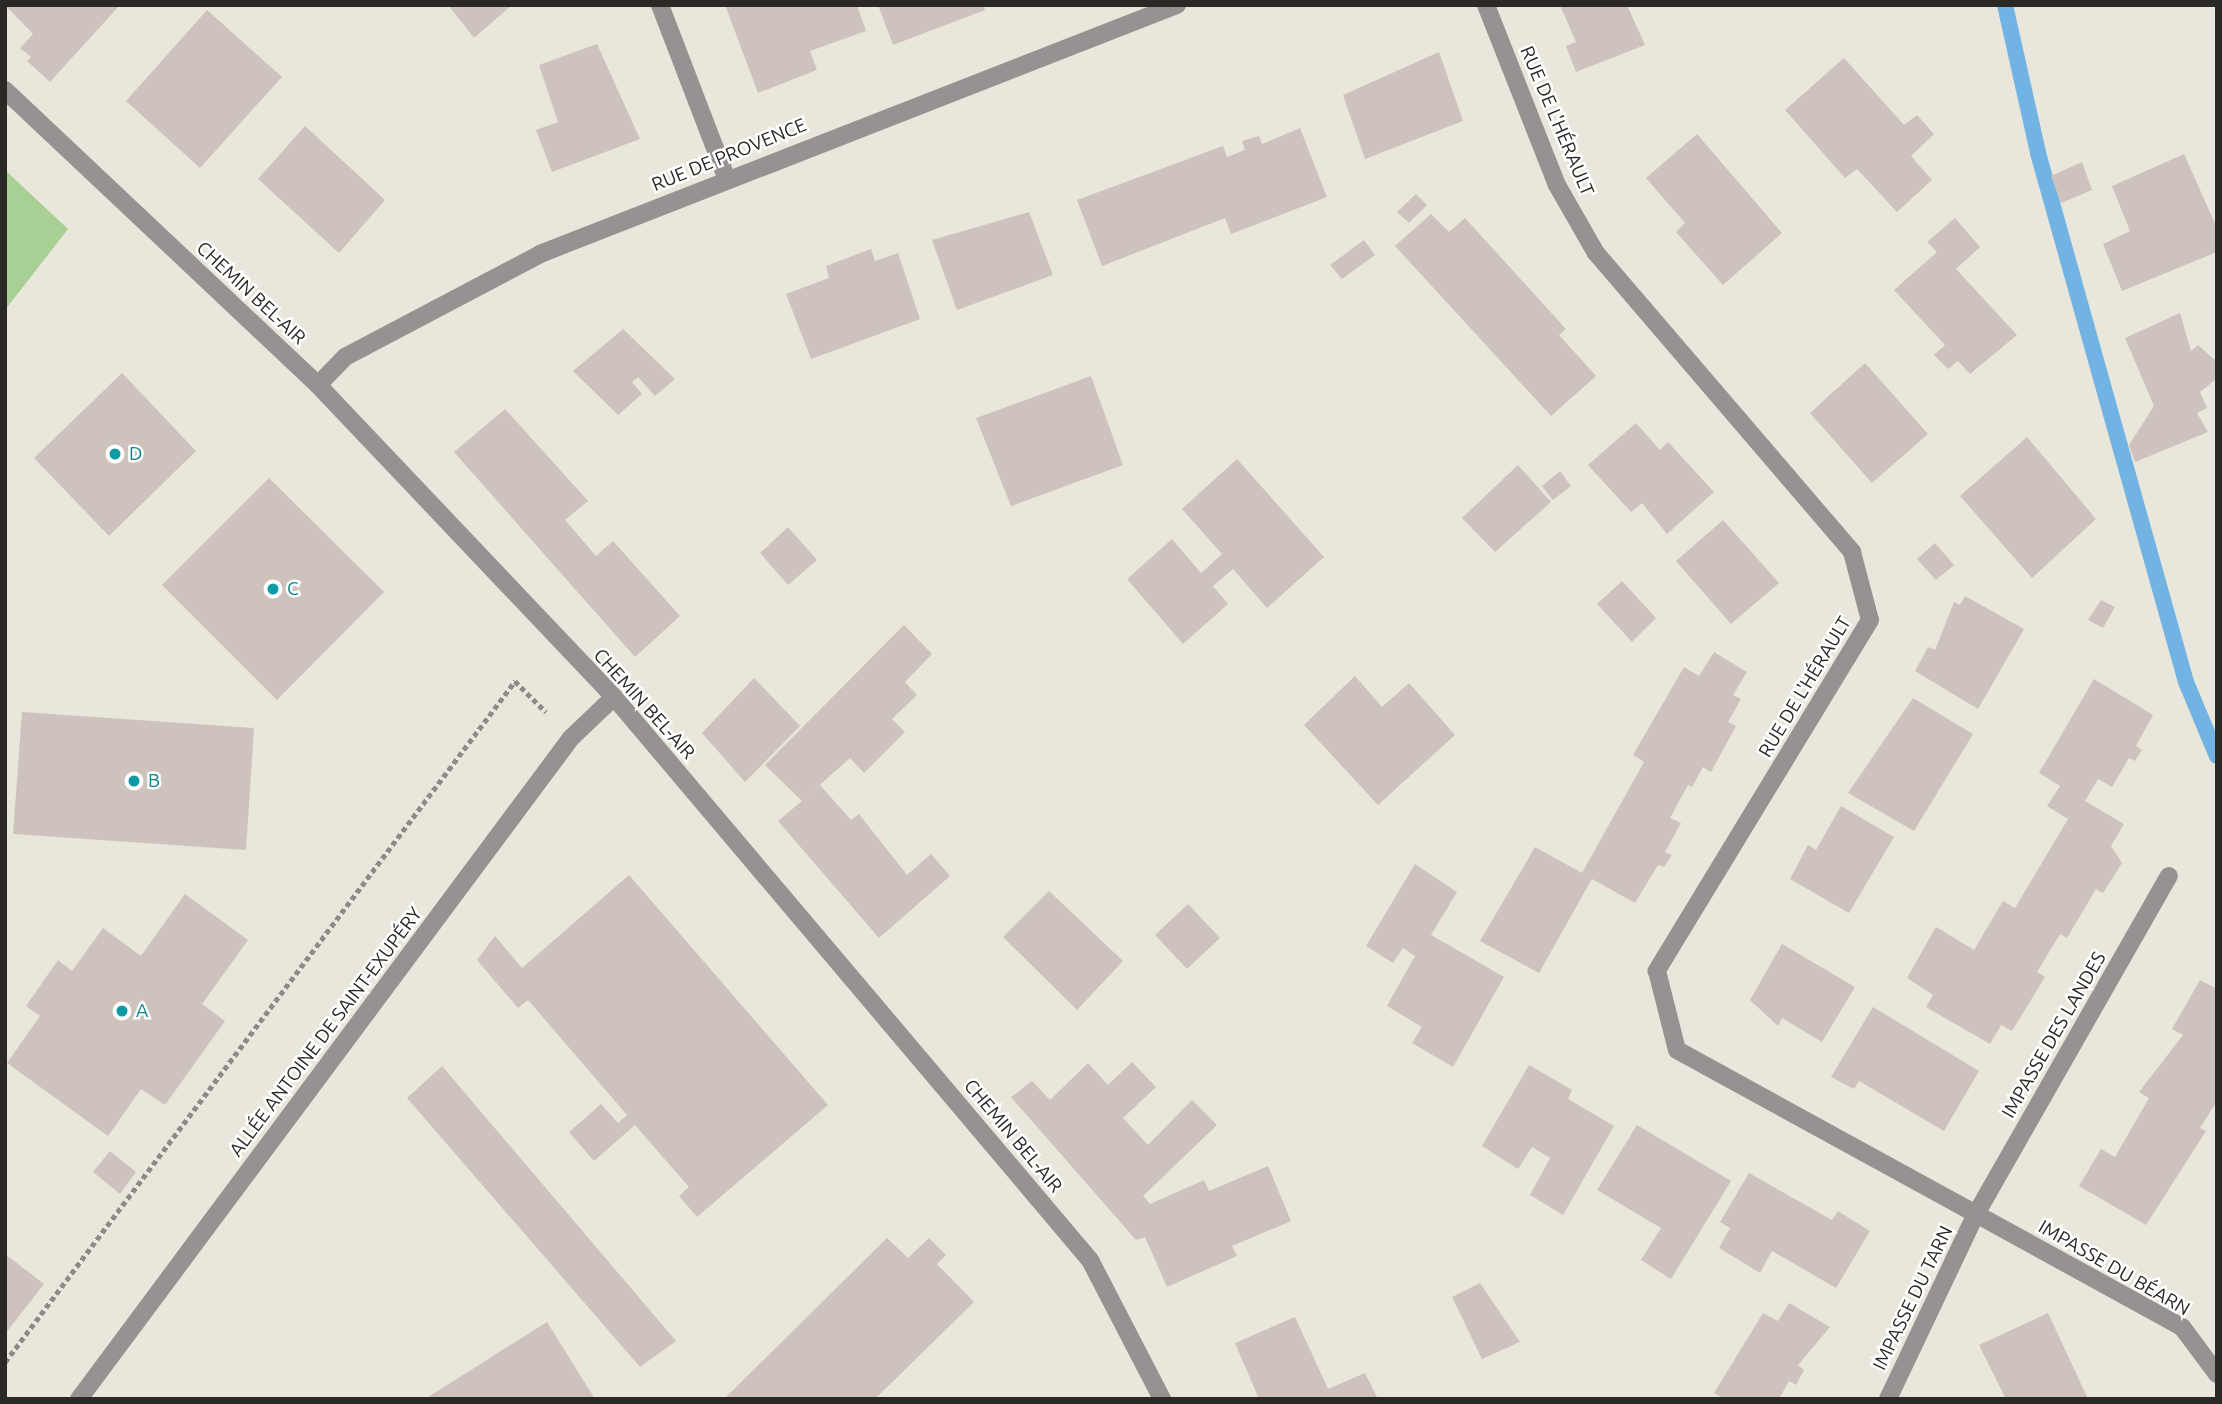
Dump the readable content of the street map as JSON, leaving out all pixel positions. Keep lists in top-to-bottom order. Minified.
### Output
{"streets":{"street":["RUE DE L'HÉRAULT","RUE DE PROVENCE","CHEMIN BEL-AIR","ALLÉE ANTOINE DE SAINT-EXUPÉRY","IMPASSE DES LANDES","IMPASSE DU BÉARN","IMPASSE DU TARN"]},"crossings":[["RUE DE L'HÉRAULT","IMPASSE DES LANDES"],["RUE DE L'HÉRAULT","IMPASSE DU BÉARN"],["RUE DE L'HÉRAULT","IMPASSE DU TARN"],["RUE DE PROVENCE","CHEMIN BEL-AIR"],["CHEMIN BEL-AIR","ALLÉE ANTOINE DE SAINT-EXUPÉRY"],["IMPASSE DES LANDES","IMPASSE DU BÉARN"],["IMPASSE DES LANDES","IMPASSE DU TARN"],["IMPASSE DU BÉARN","IMPASSE DU TARN"]],"places":["D","C","B","A"]}
